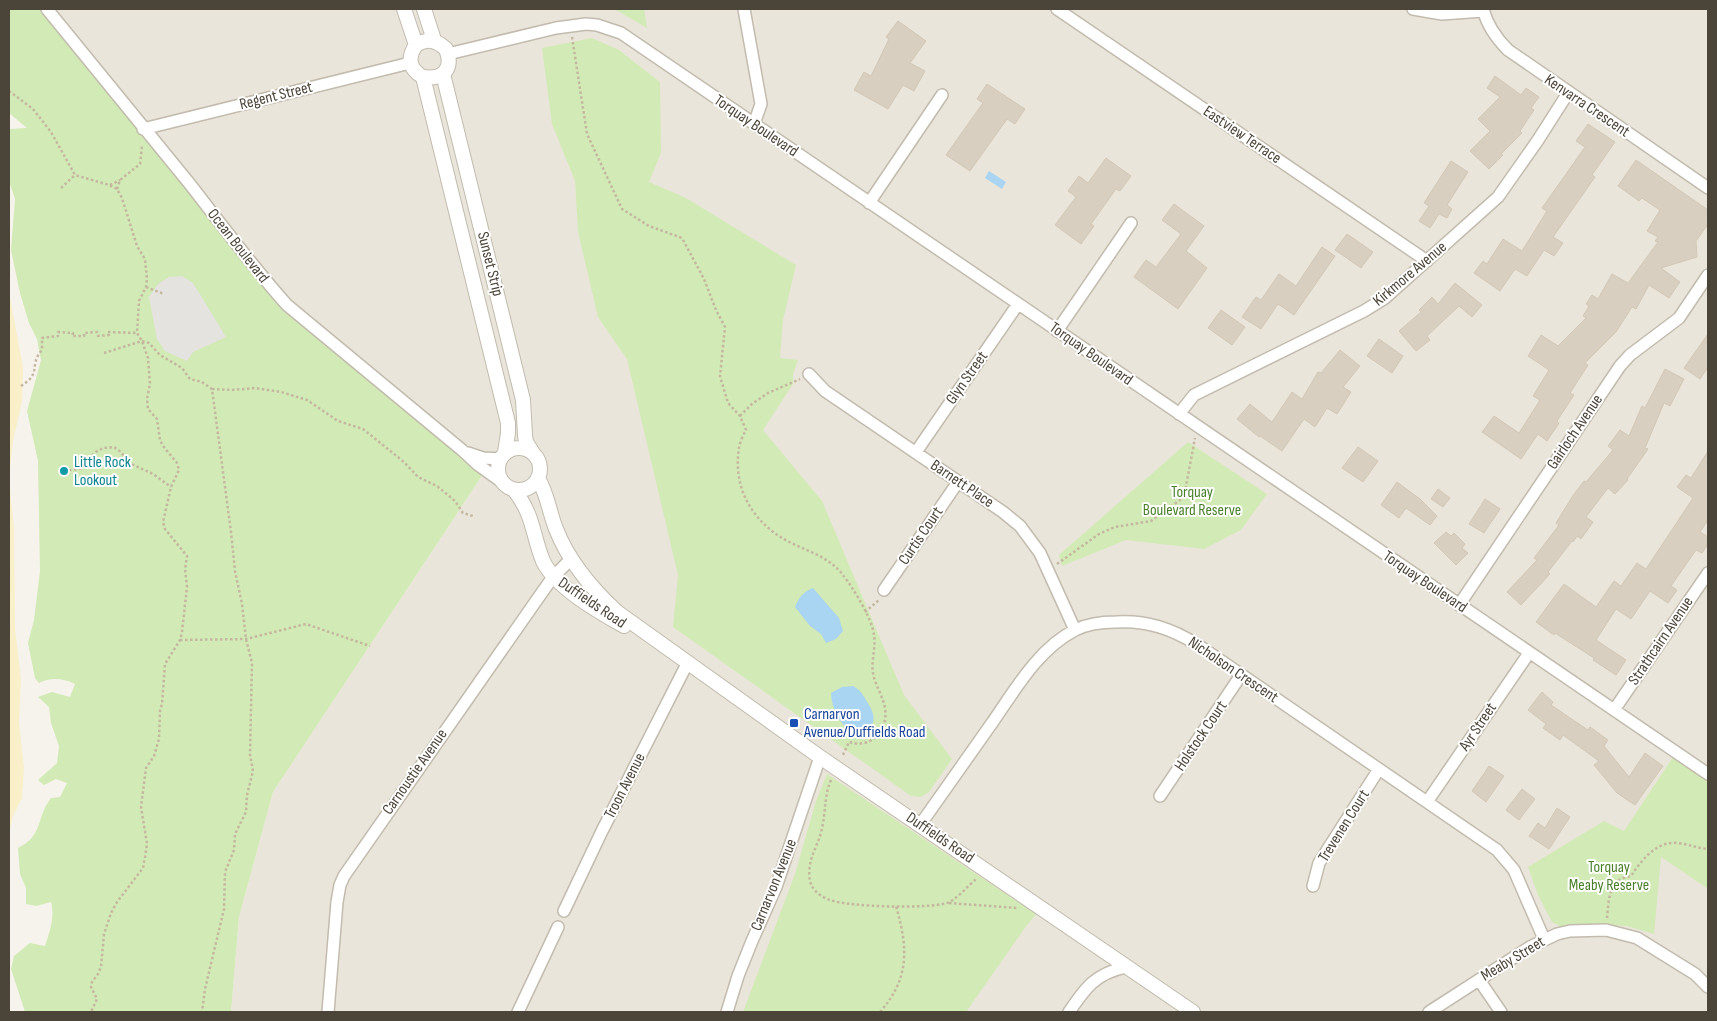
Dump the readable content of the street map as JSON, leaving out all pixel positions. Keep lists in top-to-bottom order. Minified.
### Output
{"streets":{"street":["Regent Street","Kenvarra Crescent","Torquay Boulevard","Eastview Terrace","Ocean Boulevard","Sunset Strip","Kirkmore Avenue","Glyn Street","Gairloch Avenue","Barnett Place","Curtis Court","Duffields Road","Strathcairn Avenue","Nicholson Crescent","Ayr Street","Holstock Court","Carnoustie Avenue","Troon Avenue","Trevenen Court","Carnarvon Avenue","Meaby Street"]},"crossings":[["Regent Street","Torquay Boulevard"],["Regent Street","Ocean Boulevard"],["Regent Street","Sunset Strip"],["Kenvarra Crescent","Kirkmore Avenue"],["Torquay Boulevard","Sunset Strip"],["Torquay Boulevard","Kirkmore Avenue"],["Torquay Boulevard","Glyn Street"],["Torquay Boulevard","Gairloch Avenue"],["Torquay Boulevard","Strathcairn Avenue"],["Torquay Boulevard","Ayr Street"],["Eastview Terrace","Kirkmore Avenue"],["Ocean Boulevard","Sunset Strip"],["Ocean Boulevard","Duffields Road"],["Sunset Strip","Duffields Road"],["Glyn Street","Barnett Place"],["Barnett Place","Curtis Court"],["Barnett Place","Nicholson Crescent"],["Duffields Road","Nicholson Crescent"],["Duffields Road","Carnoustie Avenue"],["Duffields Road","Troon Avenue"],["Duffields Road","Carnarvon Avenue"],["Nicholson Crescent","Ayr Street"],["Nicholson Crescent","Holstock Court"],["Nicholson Crescent","Trevenen Court"],["Nicholson Crescent","Meaby Street"]],"parks":["Torquay Boulevard Reserve","Torquay Meaby Reserve"],"places":{"other":["Little Rock Lookout"],"transit":["Carnarvon Avenue/Duffields Road"]}}
